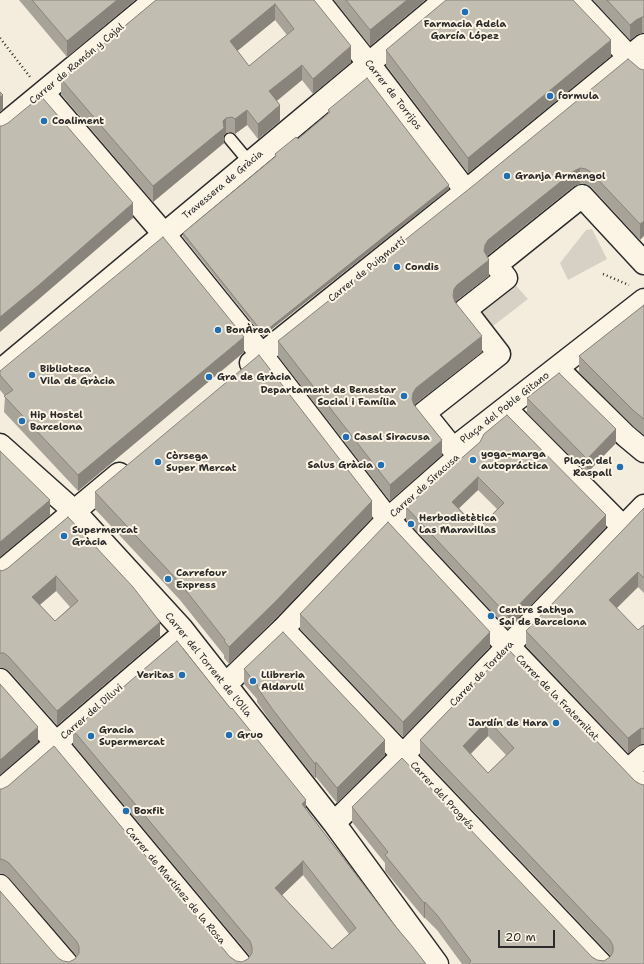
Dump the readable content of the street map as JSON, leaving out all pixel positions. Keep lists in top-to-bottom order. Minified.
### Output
{"streets":{"street":["Carrer de Ramón y Cajal","Carrer de Torrijos","Travessera de Gràcia","Carrer de Puigmartí","Plaça del Poble Gitano","Carrer de Siracusa","Carrer del Torrent de l'Olla","Carrer de Tordera","Carrer de la Fraternitat","Carrer del Diluvi","Carrer del Progrés","Carrer de Martínez de la Rosa"]},"crossings":[["Carrer de Ramón y Cajal","Carrer de la Fraternitat"],["Carrer de Torrijos","Travessera de Gràcia"],["Carrer de Torrijos","Carrer de Puigmartí"],["Travessera de Gràcia","Carrer de la Fraternitat"],["Carrer de Puigmartí","Carrer de la Fraternitat"],["Carrer de Siracusa","Carrer del Torrent de l'Olla"],["Carrer de Siracusa","Carrer de la Fraternitat"],["Carrer de Siracusa","Carrer del Progrés"],["Carrer del Torrent de l'Olla","Carrer de Tordera"],["Carrer del Torrent de l'Olla","Carrer del Diluvi"],["Carrer de Tordera","Carrer de la Fraternitat"],["Carrer de Tordera","Carrer del Progrés"],["Carrer del Diluvi","Carrer de Martínez de la Rosa"]],"places":["Farmacia Adela García López","formula","Coaliment","Granja Armengol","Condis","BonÀrea","Biblioteca Vila de Gràcia","Gra de Gràcia","Departament de Benestar Social i Família","Hip Hostel Barcelona","Casal Siracusa","yoga-marga autopráctica","Còrsega Super Mercat","Salus Gràcia","Plaça del Raspall","Herbodietètica Las Maravillas","Supermercat Gràcia","Carrefour Express","Centre Sathya Sai de Barcelona","Veritas","Llibreria Aldarull","Jardín de Hara","Gruo","Gracia Supermercat","Boxfit"],"scale_bar":"20 m"}
